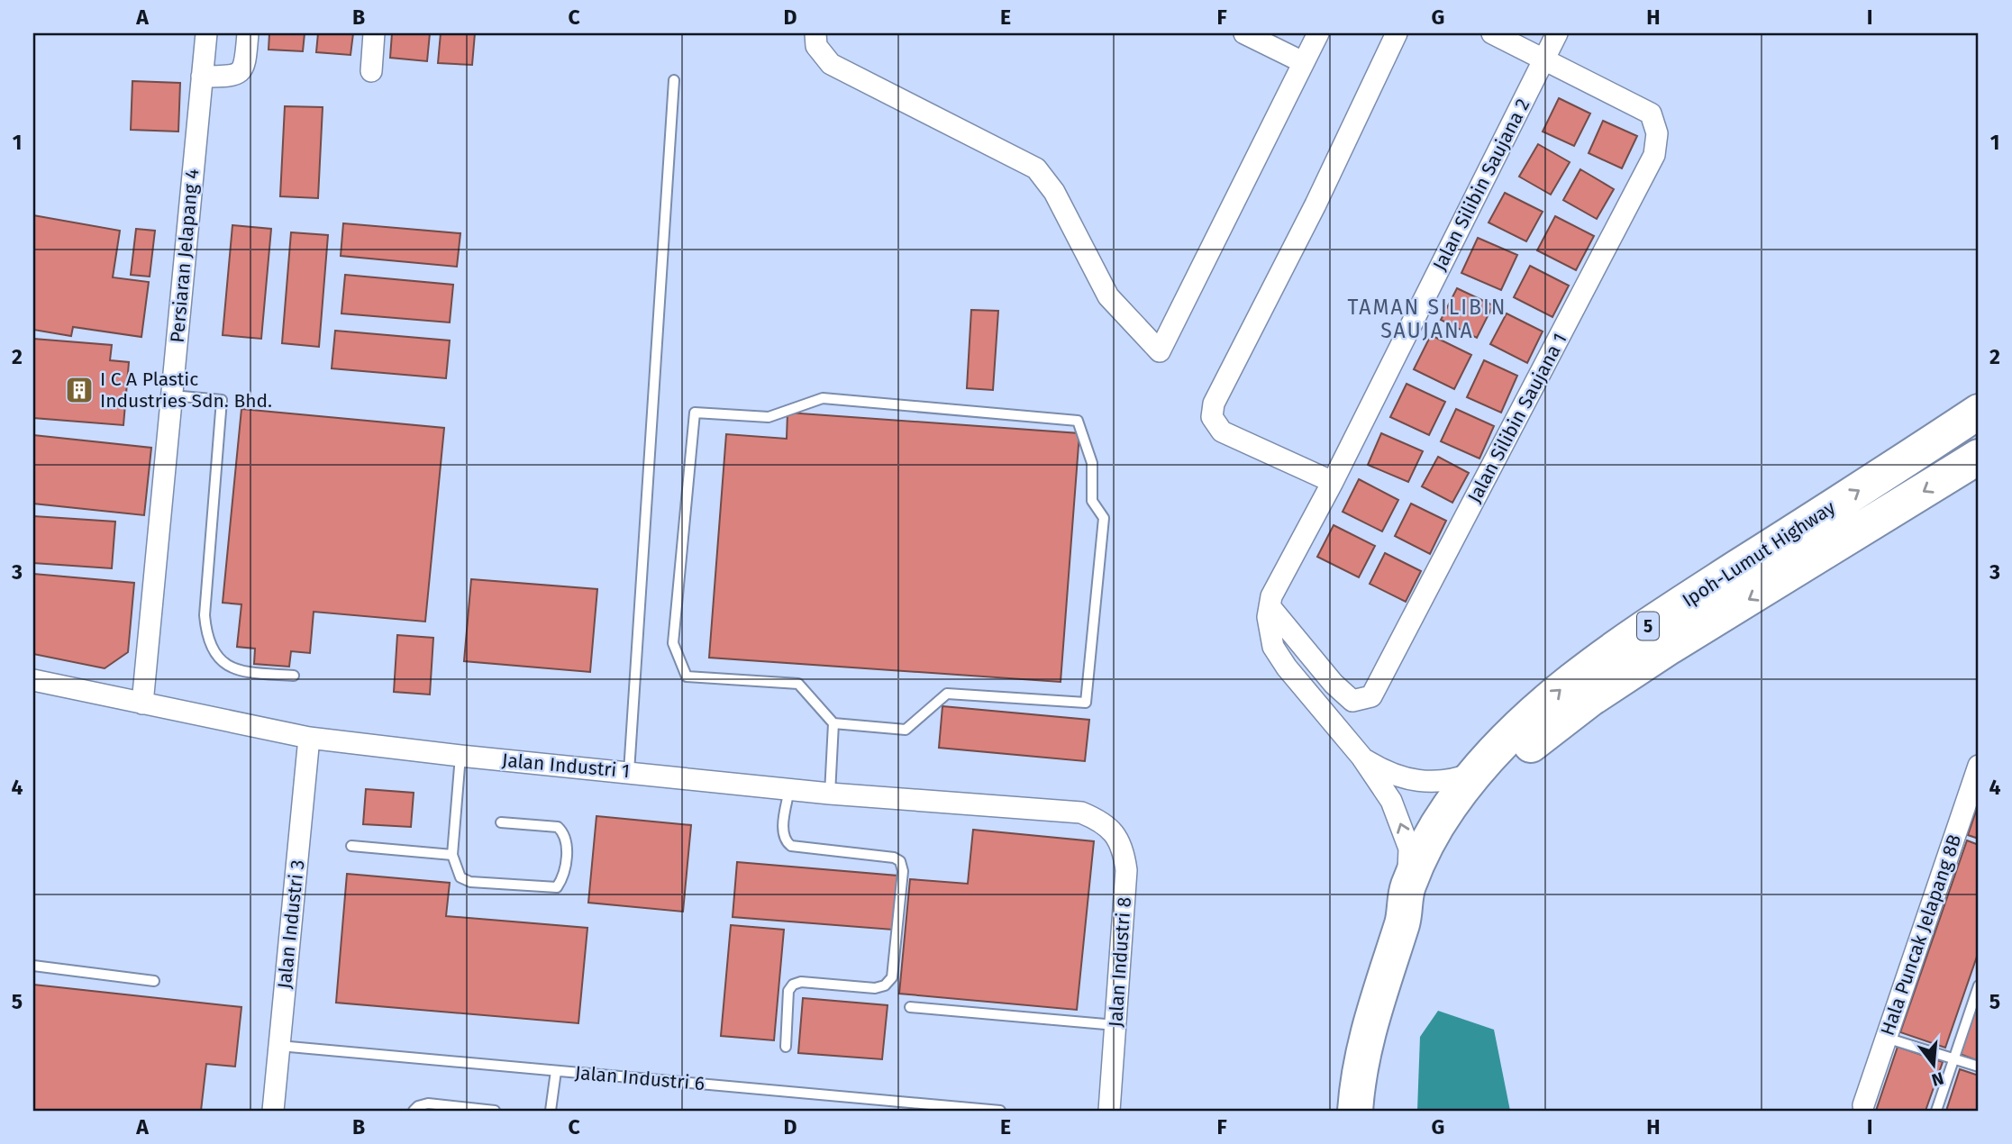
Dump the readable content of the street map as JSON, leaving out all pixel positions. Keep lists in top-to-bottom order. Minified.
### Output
{"streets":{"highway":["Ipoh-Lumut Highway","5"],"street":["Jalan Silibin Saujana 2","Persiaran Jelapang 4","Jalan Silibin Saujana 1","Jalan Industri 1","Jalan Industri 3","Hala Puncak Jelapang 8B","Jalan Industri 8"],"lane":["Jalan Industri 6"]},"crossings":[["Jalan Silibin Saujana 2","Jalan Silibin Saujana 1"],["Persiaran Jelapang 4","Jalan Industri 1"],["Jalan Industri 1","Jalan Industri 3"],["Jalan Industri 1","Jalan Industri 8"],["Jalan Industri 3","Jalan Industri 6"]],"districts":["TAMAN SILIBIN SAUJANA"],"places":{"building":["I C A Plastic Industries Sdn. Bhd."]},"north":"bottom","grid":{"columns":["A","B","C","D","E","F","G","H","I"],"rows":["1","2","3","4","5"]}}
